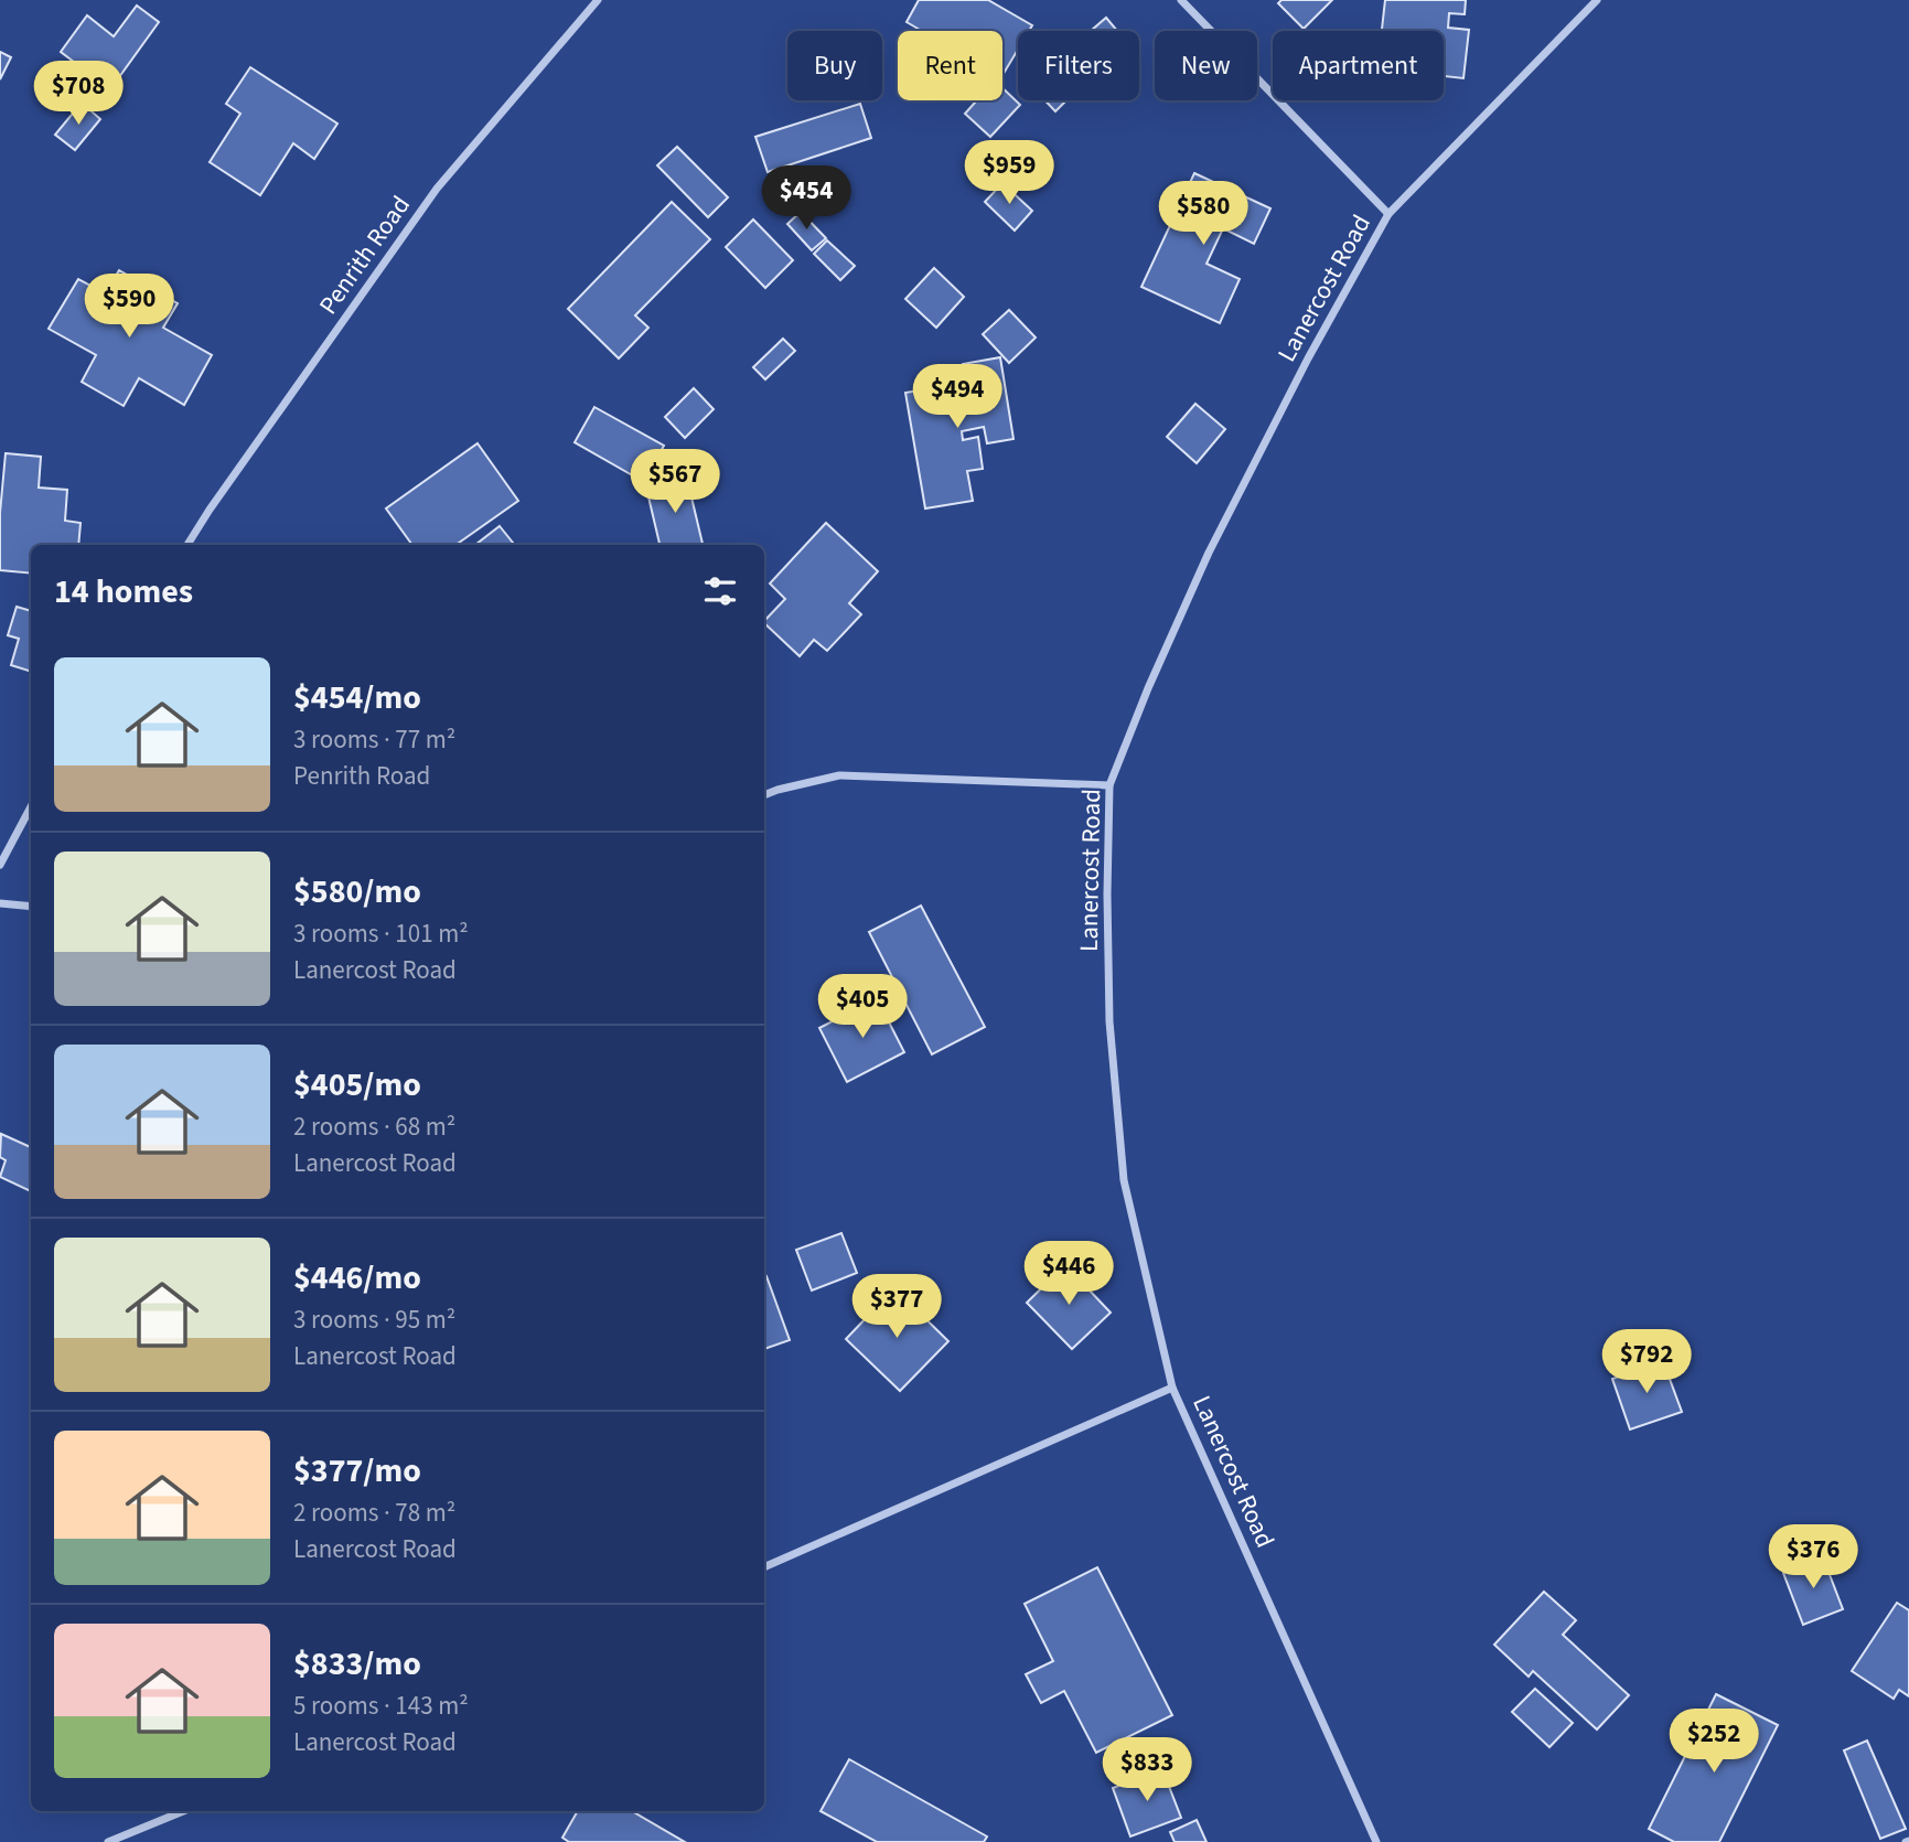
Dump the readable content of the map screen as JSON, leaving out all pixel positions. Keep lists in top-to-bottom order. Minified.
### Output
{"streets":{"street":["Penrith Road","Lanercost Road"]},"page":{"chip":["Buy","Rent","Filters","New","Apartment"],"price":["$708","$959","$454","$580","$590","$494","$567","$405","$446","$377","$792","$376","$252","$833"],"heading":"14 homes","list":[{"name":"$454/mo","note":"3 rooms · 77 m² · Penrith Road"},{"name":"$580/mo","note":"3 rooms · 101 m² · Lanercost Road"},{"name":"$405/mo","note":"2 rooms · 68 m² · Lanercost Road"},{"name":"$446/mo","note":"3 rooms · 95 m² · Lanercost Road"},{"name":"$377/mo","note":"2 rooms · 78 m² · Lanercost Road"},{"name":"$833/mo","note":"5 rooms · 143 m² · Lanercost Road"}]}}
